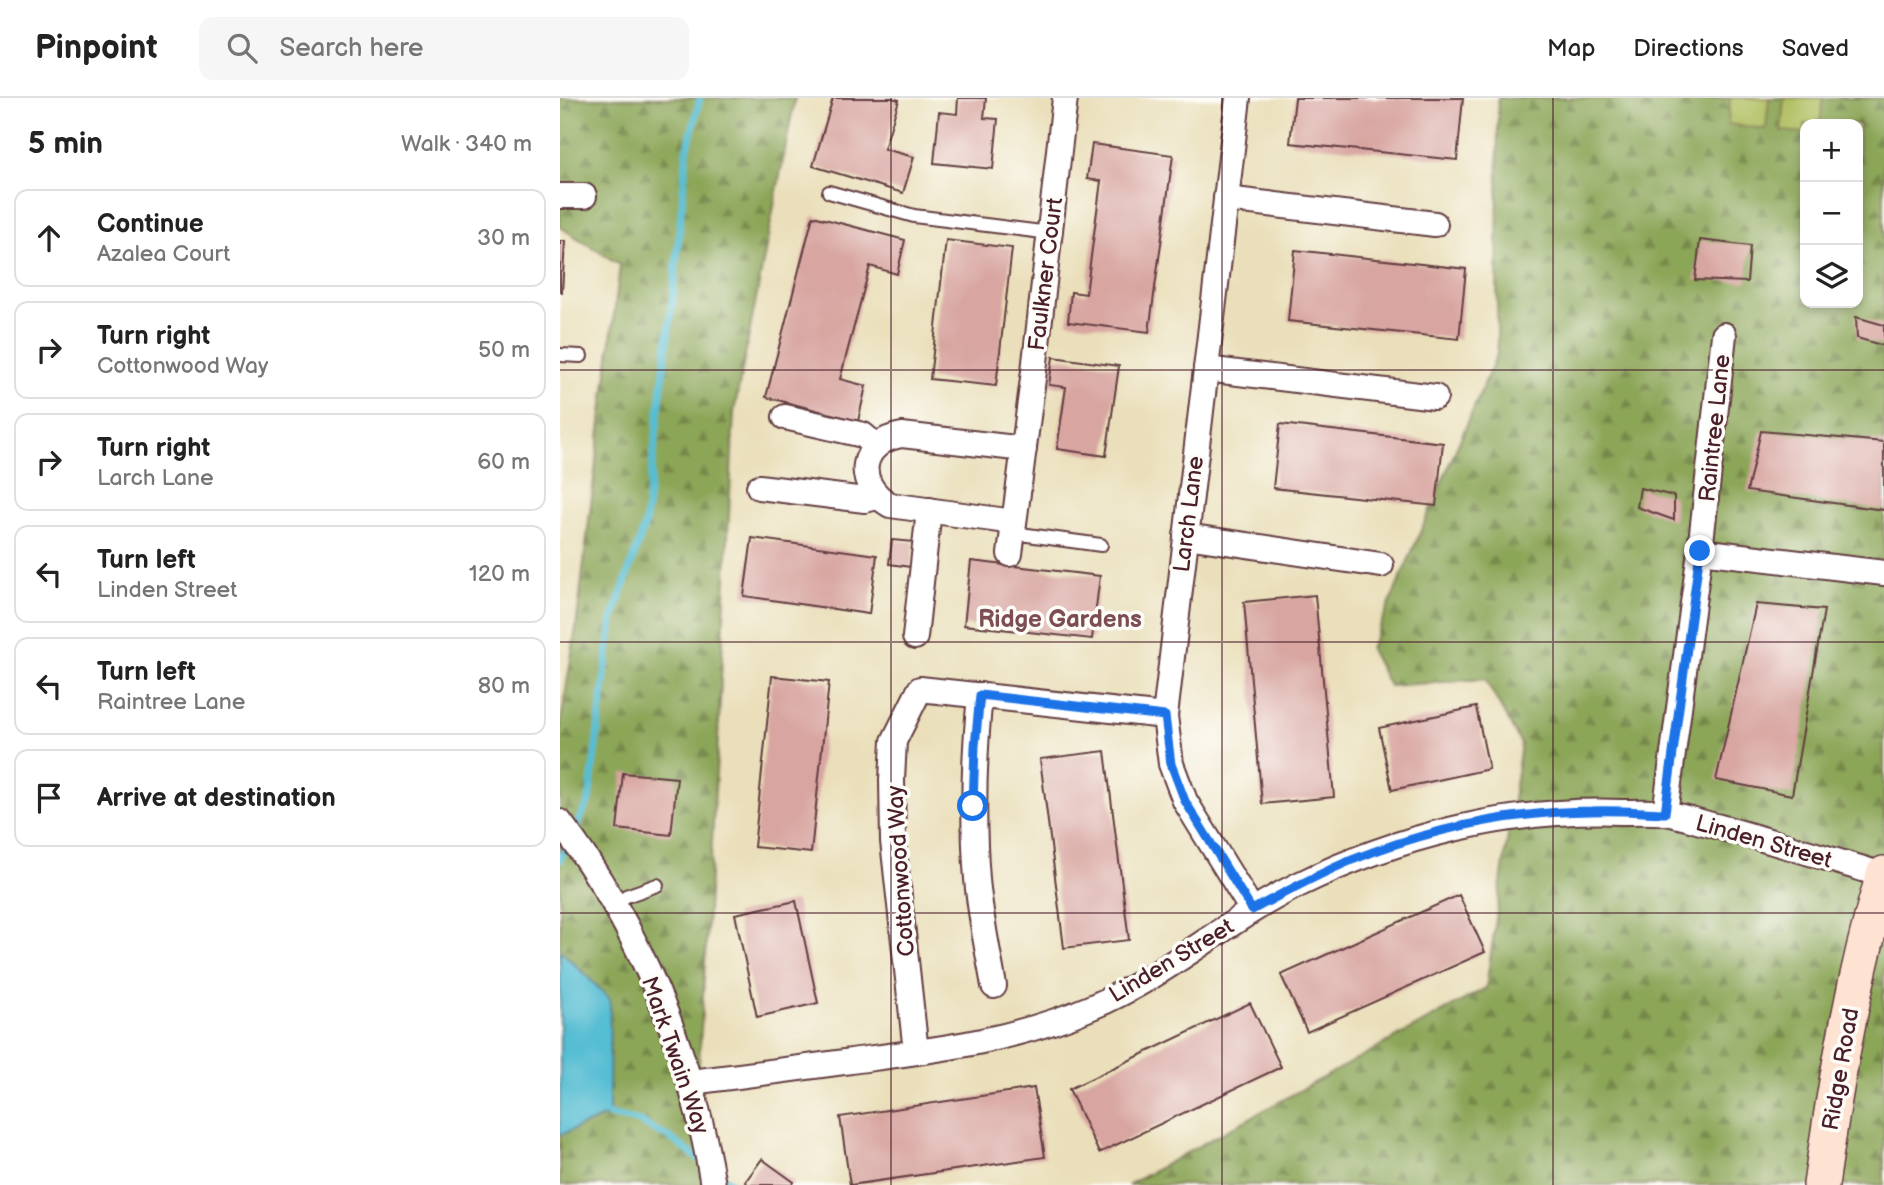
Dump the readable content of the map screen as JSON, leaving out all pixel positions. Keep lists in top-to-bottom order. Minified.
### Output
{"streets":{"street":["Faulkner Court","Raintree Lane","Larch Lane","Linden Street","Cottonwood Way","Mark Twain Way","Ridge Road"]},"crossings":[["Raintree Lane","Linden Street"],["Larch Lane","Linden Street"],["Larch Lane","Cottonwood Way"],["Linden Street","Cottonwood Way"],["Linden Street","Mark Twain Way"],["Linden Street","Ridge Road"]],"districts":["Ridge Gardens"],"page":{"header":"Pinpoint","search":"Search here","nav":["Map","Directions","Saved"],"heading":["5 min","Walk · 340 m"],"map_buttons":["+","−"],"list":[["Continue","Azalea Court","30 m"],["Turn right","Cottonwood Way","50 m"],["Turn right","Larch Lane","60 m"],["Turn left","Linden Street","120 m"],["Turn left","Raintree Lane","80 m"],"Arrive at destination"]}}
